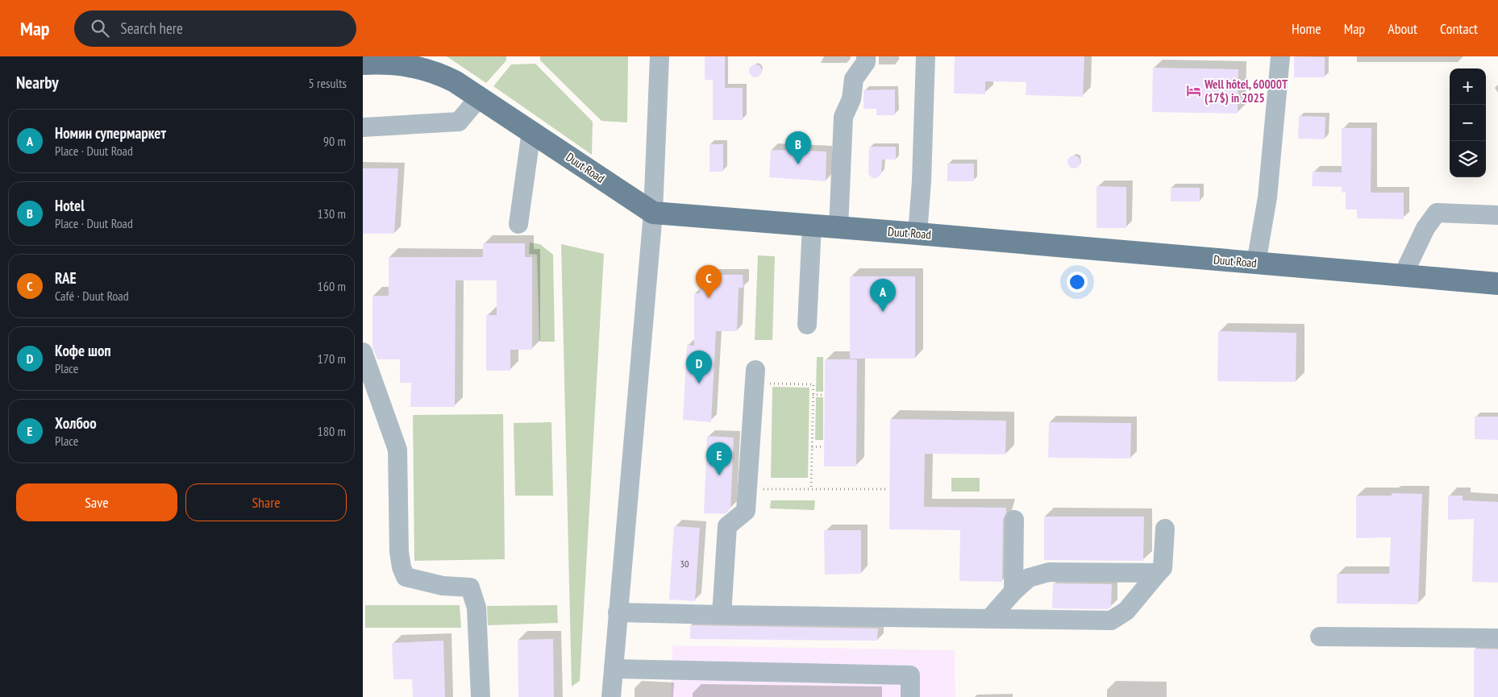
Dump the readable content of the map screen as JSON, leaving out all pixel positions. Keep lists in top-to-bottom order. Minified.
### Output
{"streets":{"main road":["Duut Road"]},"places":{"hotel":["Well hôtel, 60000T (17$) in 2025"]},"house_numbers":["30"],"page":{"header":"Map","search":"Search here","nav":["Home","Map","About","Contact"],"heading":["Nearby","5 results"],"map_buttons":["+","−"],"list":[{"mark":"A","name":"Номин супермаркет","note":"Place · Duut Road","value":"90 m"},{"mark":"B","name":"Hotel","note":"Place · Duut Road","value":"130 m"},{"mark":"C","name":"RAE","note":"Café · Duut Road","value":"160 m"},{"mark":"D","name":"Кофе шоп","note":"Place","value":"170 m"},{"mark":"E","name":"Холбоо","note":"Place","value":"180 m"}],"pins":["B","C","A","D","E"],"buttons":["Save","Share"]}}
